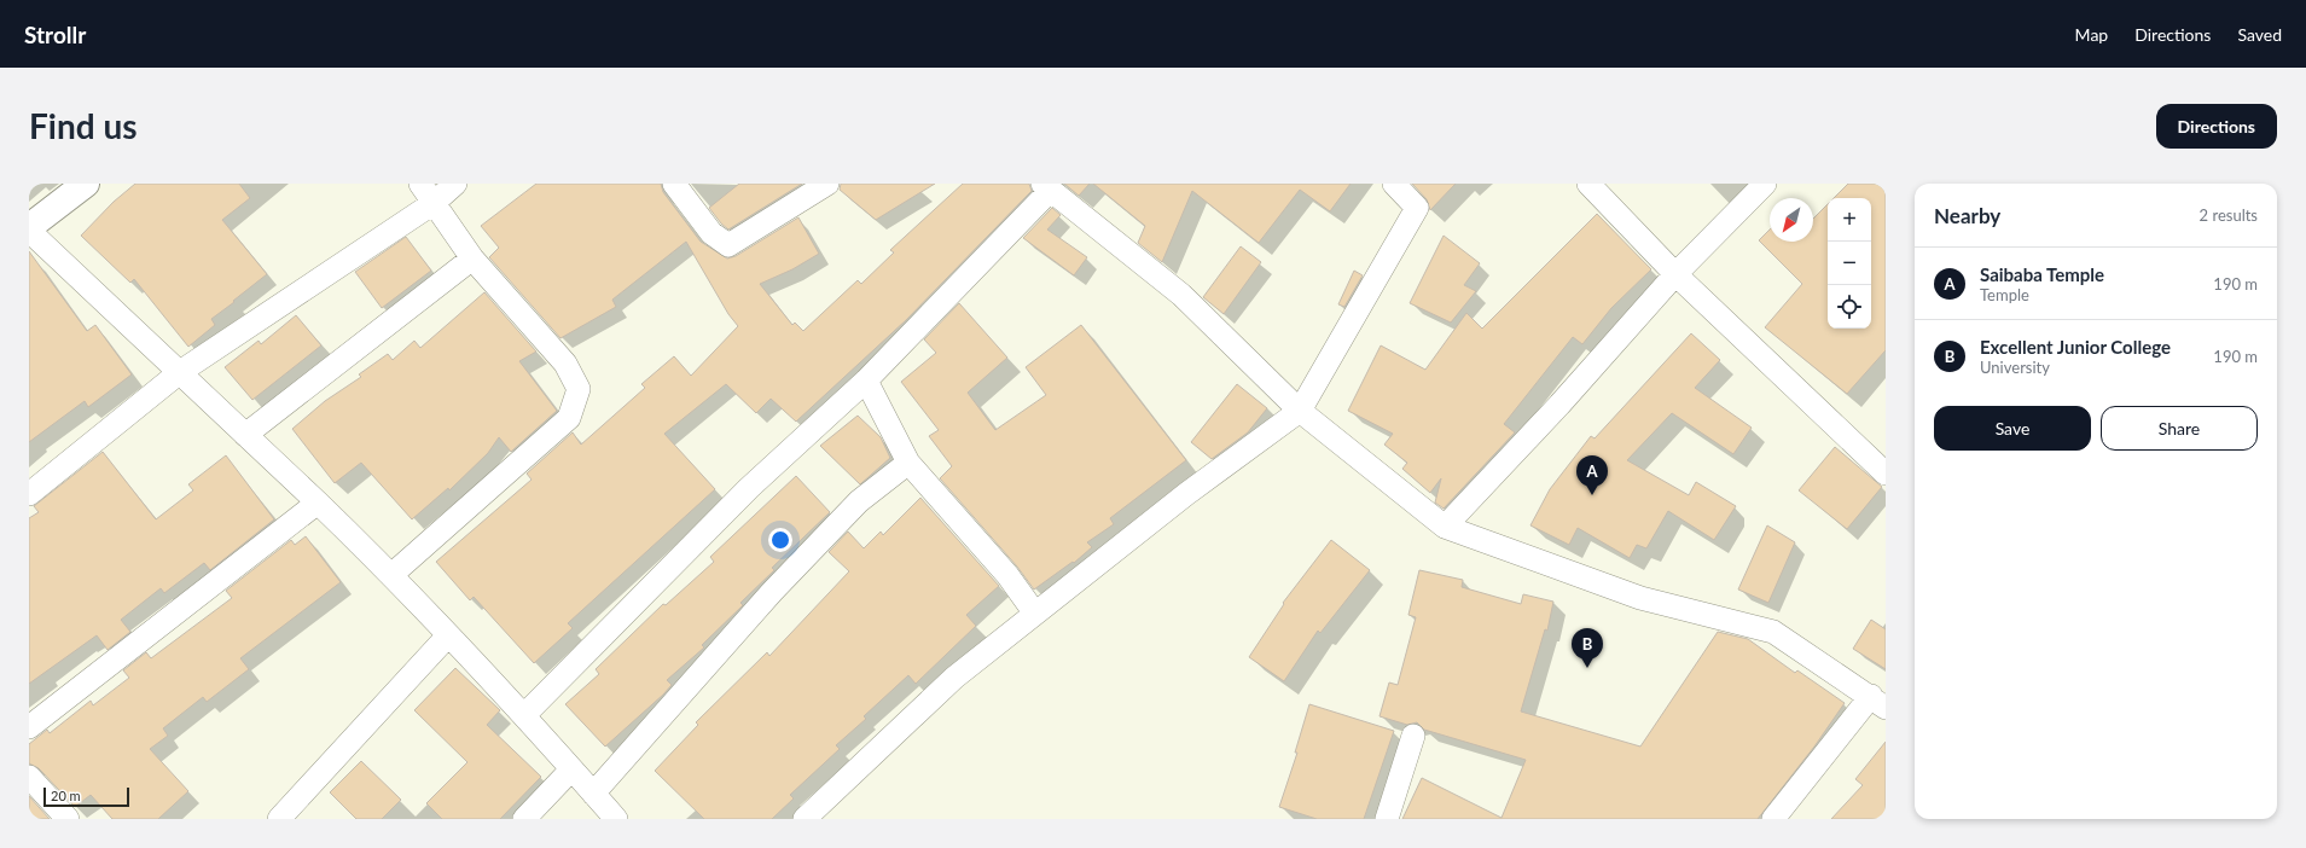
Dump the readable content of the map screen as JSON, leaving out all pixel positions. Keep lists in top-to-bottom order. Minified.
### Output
{"scale_bar":"20 m","north":"bottom left","page":{"header":"Strollr","nav":["Map","Directions","Saved"],"buttons":["Directions",["Save","Share"]],"title":"Find us","heading":["Nearby","2 results"],"map_buttons":["+","−"],"list":[{"mark":"A","name":"Saibaba Temple","note":"Temple","value":"190 m"},{"mark":"B","name":"Excellent Junior College","note":"University","value":"190 m"}],"pins":["A","B"],"scale":"20 m"}}
